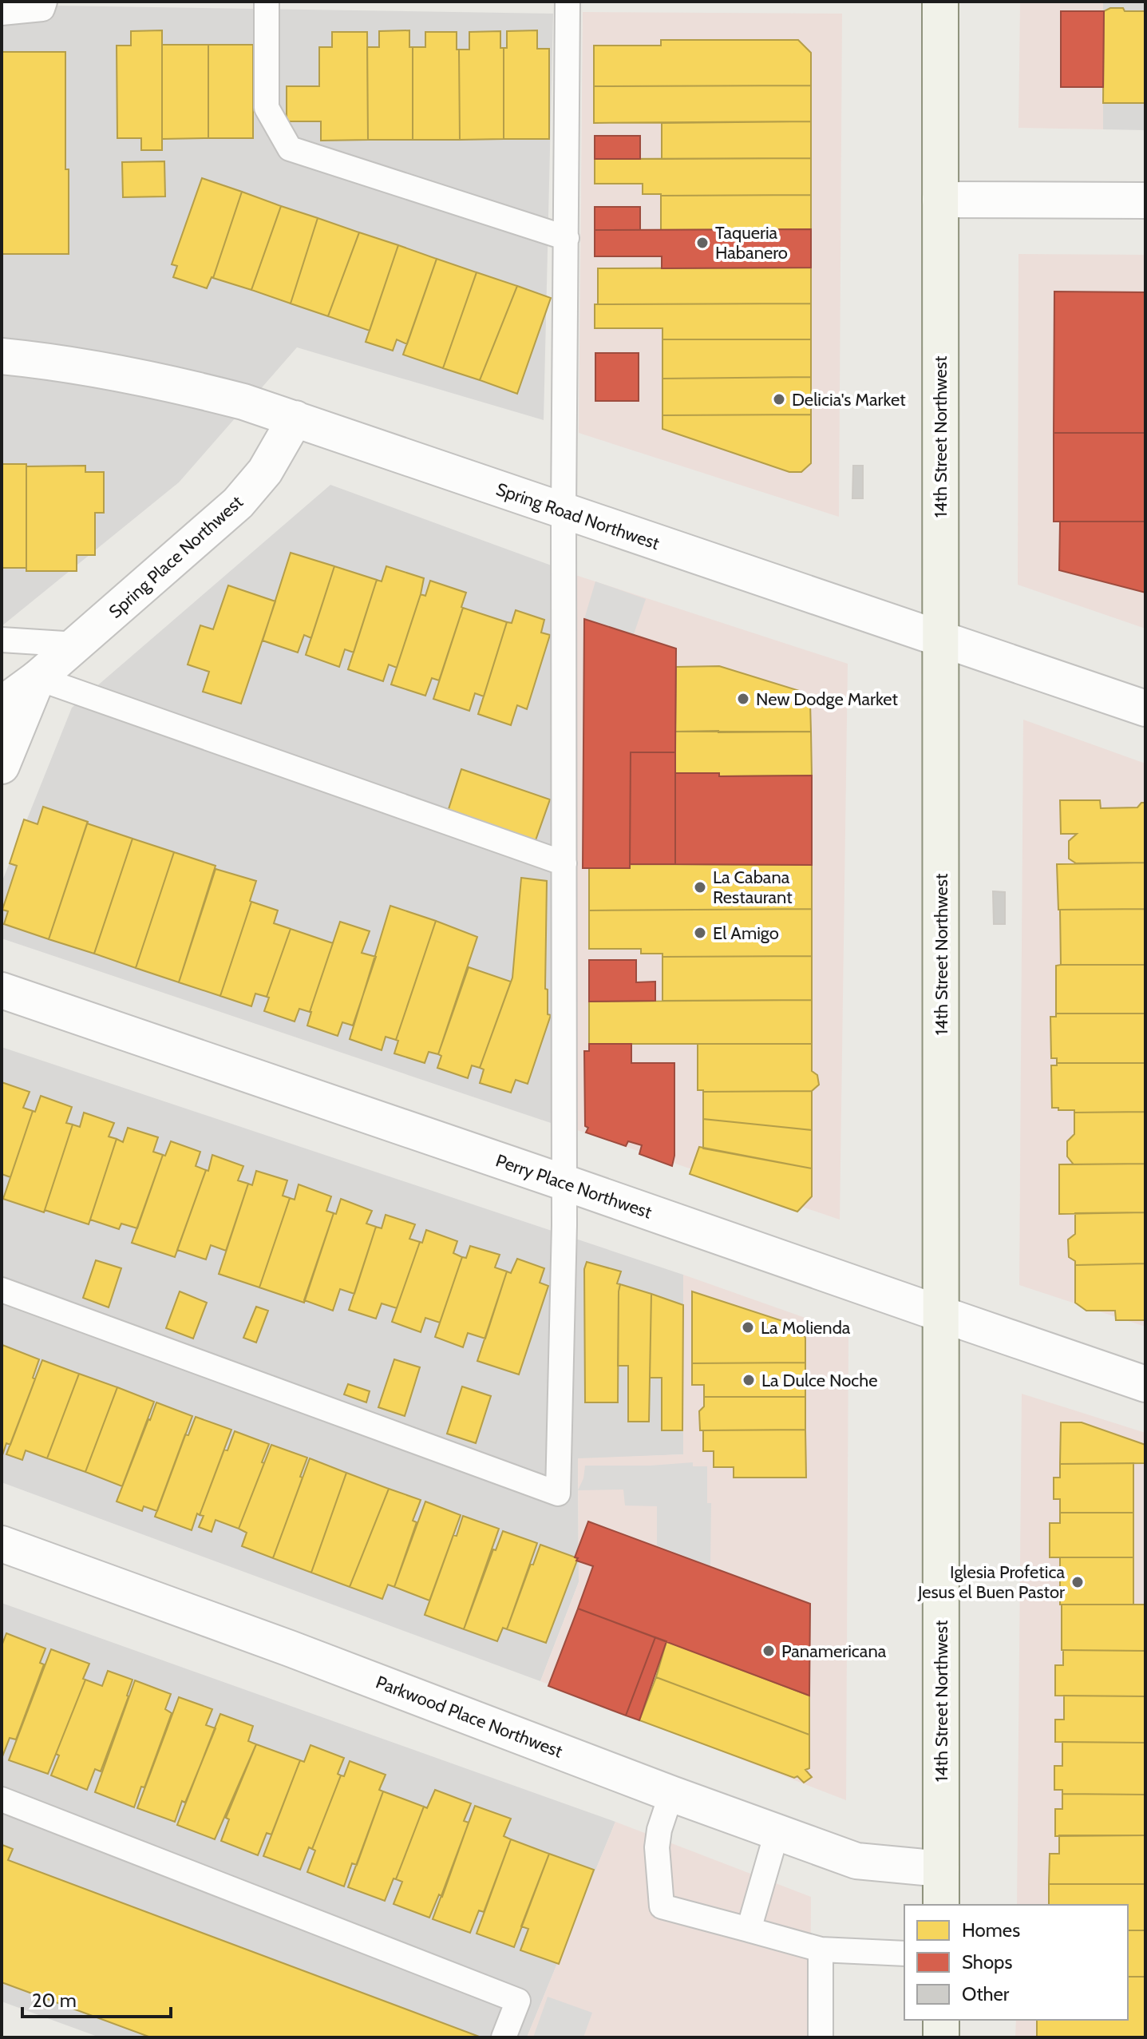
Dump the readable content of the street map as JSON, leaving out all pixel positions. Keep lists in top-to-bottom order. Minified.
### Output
{"streets":{"main road":["14th Street Northwest"],"street":["Spring Road Northwest","Spring Place Northwest","Perry Place Northwest","Parkwood Place Northwest"]},"crossings":[["14th Street Northwest","Spring Road Northwest"],["14th Street Northwest","Perry Place Northwest"],["14th Street Northwest","Parkwood Place Northwest"],["Spring Road Northwest","Spring Place Northwest"]],"places":["Taqueria Habanero","Delicia's Market","New Dodge Market","La Cabana Restaurant","El Amigo","La Molienda","La Dulce Noche","Iglesia Profetica Jesus el Buen Pastor","Panamericana"],"legend":["Homes","Shops","Other"],"scale_bar":"20 m"}
